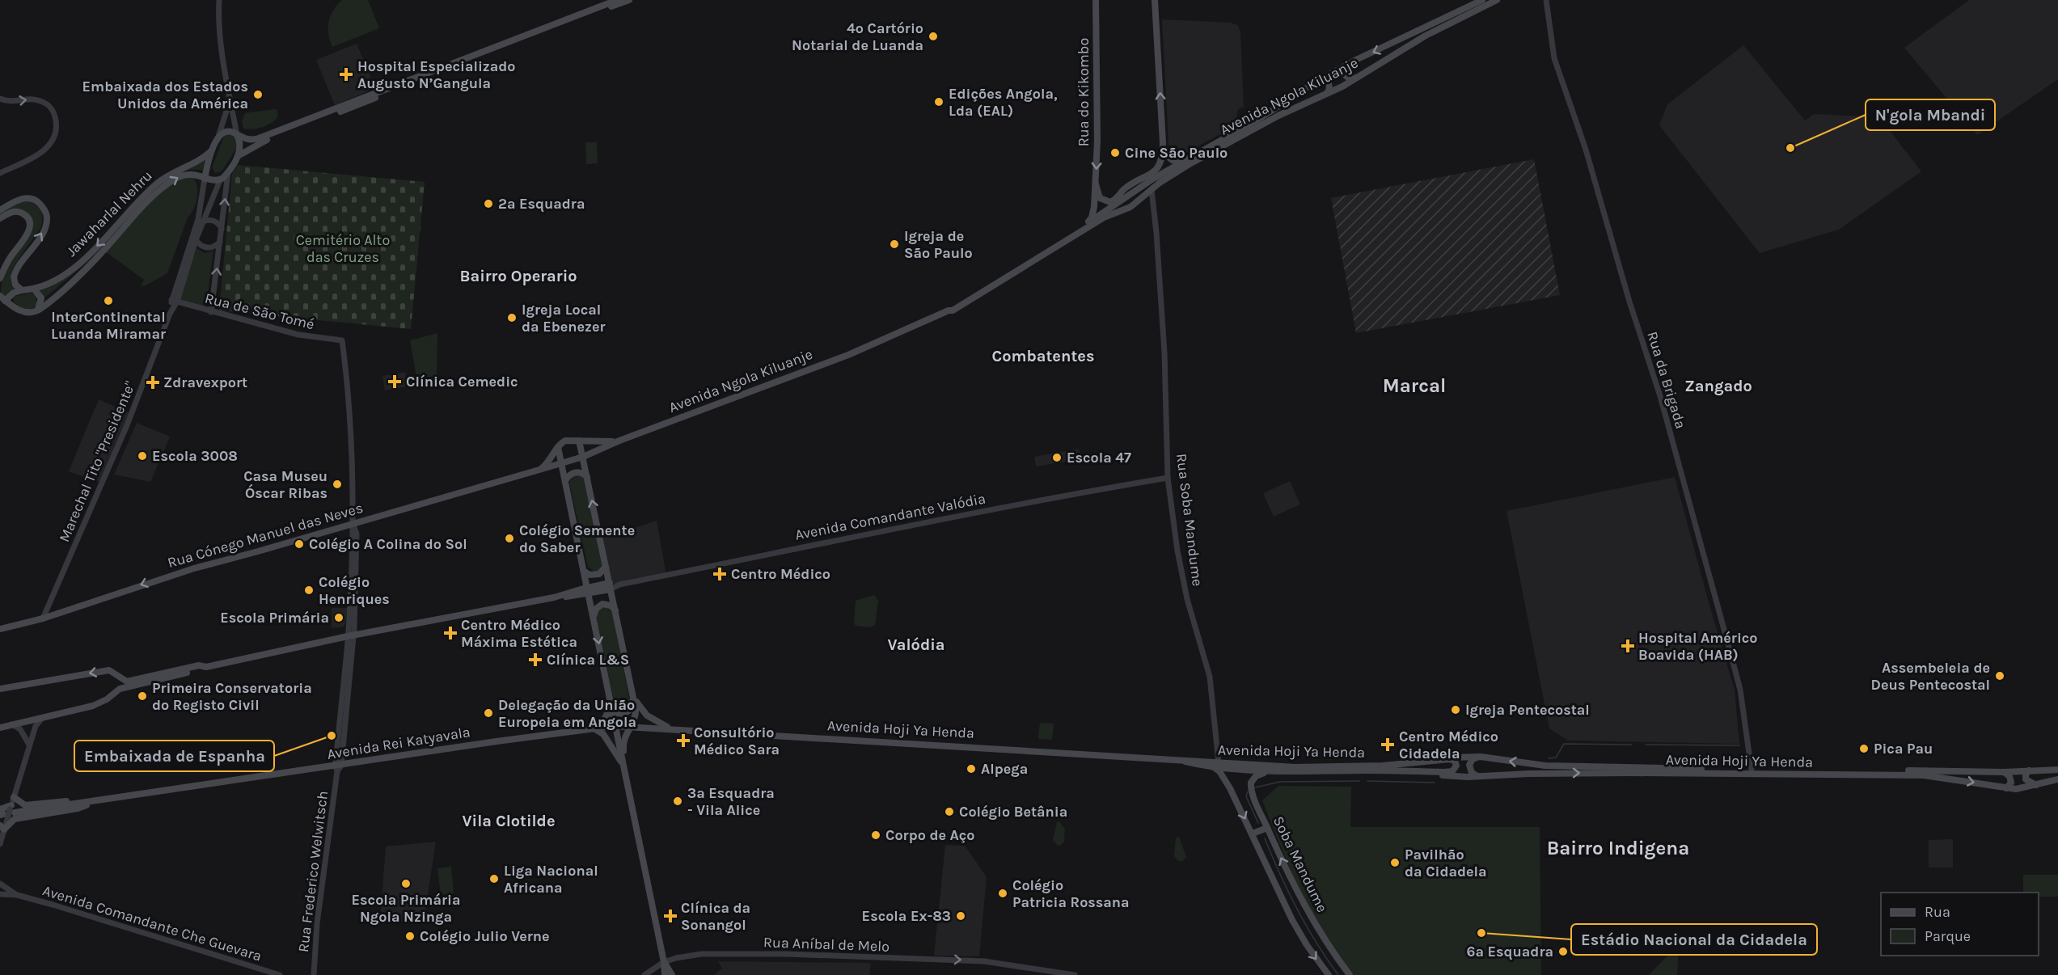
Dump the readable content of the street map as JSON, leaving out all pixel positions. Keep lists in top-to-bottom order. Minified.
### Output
{"streets":{"main road":["Rua do Kikombo","Avenida Ngola Kiluanje","Jawaharlal Nehru","Avenida Comandante Valódia","Rua Cónego Manuel das Neves","Avenida Hoji Ya Henda","Avenida Rei Katyavala","Soba Mandume"],"street":["Rua de São Tomé","Rua da Brigada","Marechal Tito \"Presidente\"","Rua Soba Mandume","Rua Frederico Welwitsch","Avenida Comandante Che Guevara","Rua Aníbal de Melo"]},"crossings":[["Avenida Ngola Kiluanje","Rua Soba Mandume"],["Avenida Ngola Kiluanje","Rua Cónego Manuel das Neves"],["Jawaharlal Nehru","Marechal Tito \"Presidente\""],["Rua de São Tomé","Marechal Tito \"Presidente\""],["Rua de São Tomé","Rua Frederico Welwitsch"],["Rua da Brigada","Avenida Hoji Ya Henda"],["Marechal Tito \"Presidente\"","Rua Cónego Manuel das Neves"],["Avenida Comandante Valódia","Rua Soba Mandume"],["Avenida Comandante Valódia","Rua Frederico Welwitsch"],["Rua Soba Mandume","Avenida Hoji Ya Henda"],["Rua Cónego Manuel das Neves","Rua Frederico Welwitsch"],["Avenida Hoji Ya Henda","Avenida Rei Katyavala"],["Avenida Hoji Ya Henda","Soba Mandume"],["Avenida Rei Katyavala","Rua Frederico Welwitsch"]],"one_way":["Rua do Kikombo","Rua Cónego Manuel das Neves","Rua Aníbal de Melo"],"districts":["Bairro Operario","Combatentes","Marcal","Zangado","Valódia","Vila Clotilde","Bairro Indigena"],"parks":["Cemitério Alto das Cruzes"],"places":{"other":["4º Cartório Notarial de Luanda","Embaixada dos Estados Unidos da América","Edições Angola, Lda (EAL)","N'gola Mbandi","Cine São Paulo","2ª Esquadra","Igreja de São Paulo","InterContinental Luanda Miramar","Igreja Local da Ebenezer","Escola 3008","Escola 47","Casa Museu Óscar Ribas","Colégio Semente do Saber","Colégio A Colina do Sol","Colégio Henriques","Escola Primária","Assembeleia de Deus Pentecostal","Primeira Conservatoria do Registo Civil","Igreja Pentecostal","Delegação da União Europeia em Angola","Embaixada de Espanha","Pica Pau","Alpega","3ª Esquadra - Vila Alice","Colégio Betânia","Corpo de Aço","Pavilhão da Cidadela","Liga Nacional Africana","Escola Primária Ngola Nzinga","Colégio Patricia Rossana","Escola Ex-83","Estádio Nacional da Cidadela","Colégio Julio Verne","6ª Esquadra"],"health":["Hospital Especializado Augusto N’Gangula","Clínica Cemedic","Zdravexport","Centro Médico","Centro Médico Máxima Estética","Hospital Américo Boavida (HAB)","Clínica L&S","Consultório Médico Sara","Centro Médico Cidadela","Clínica da Sonangol"]},"legend":["Rua","Parque"]}
